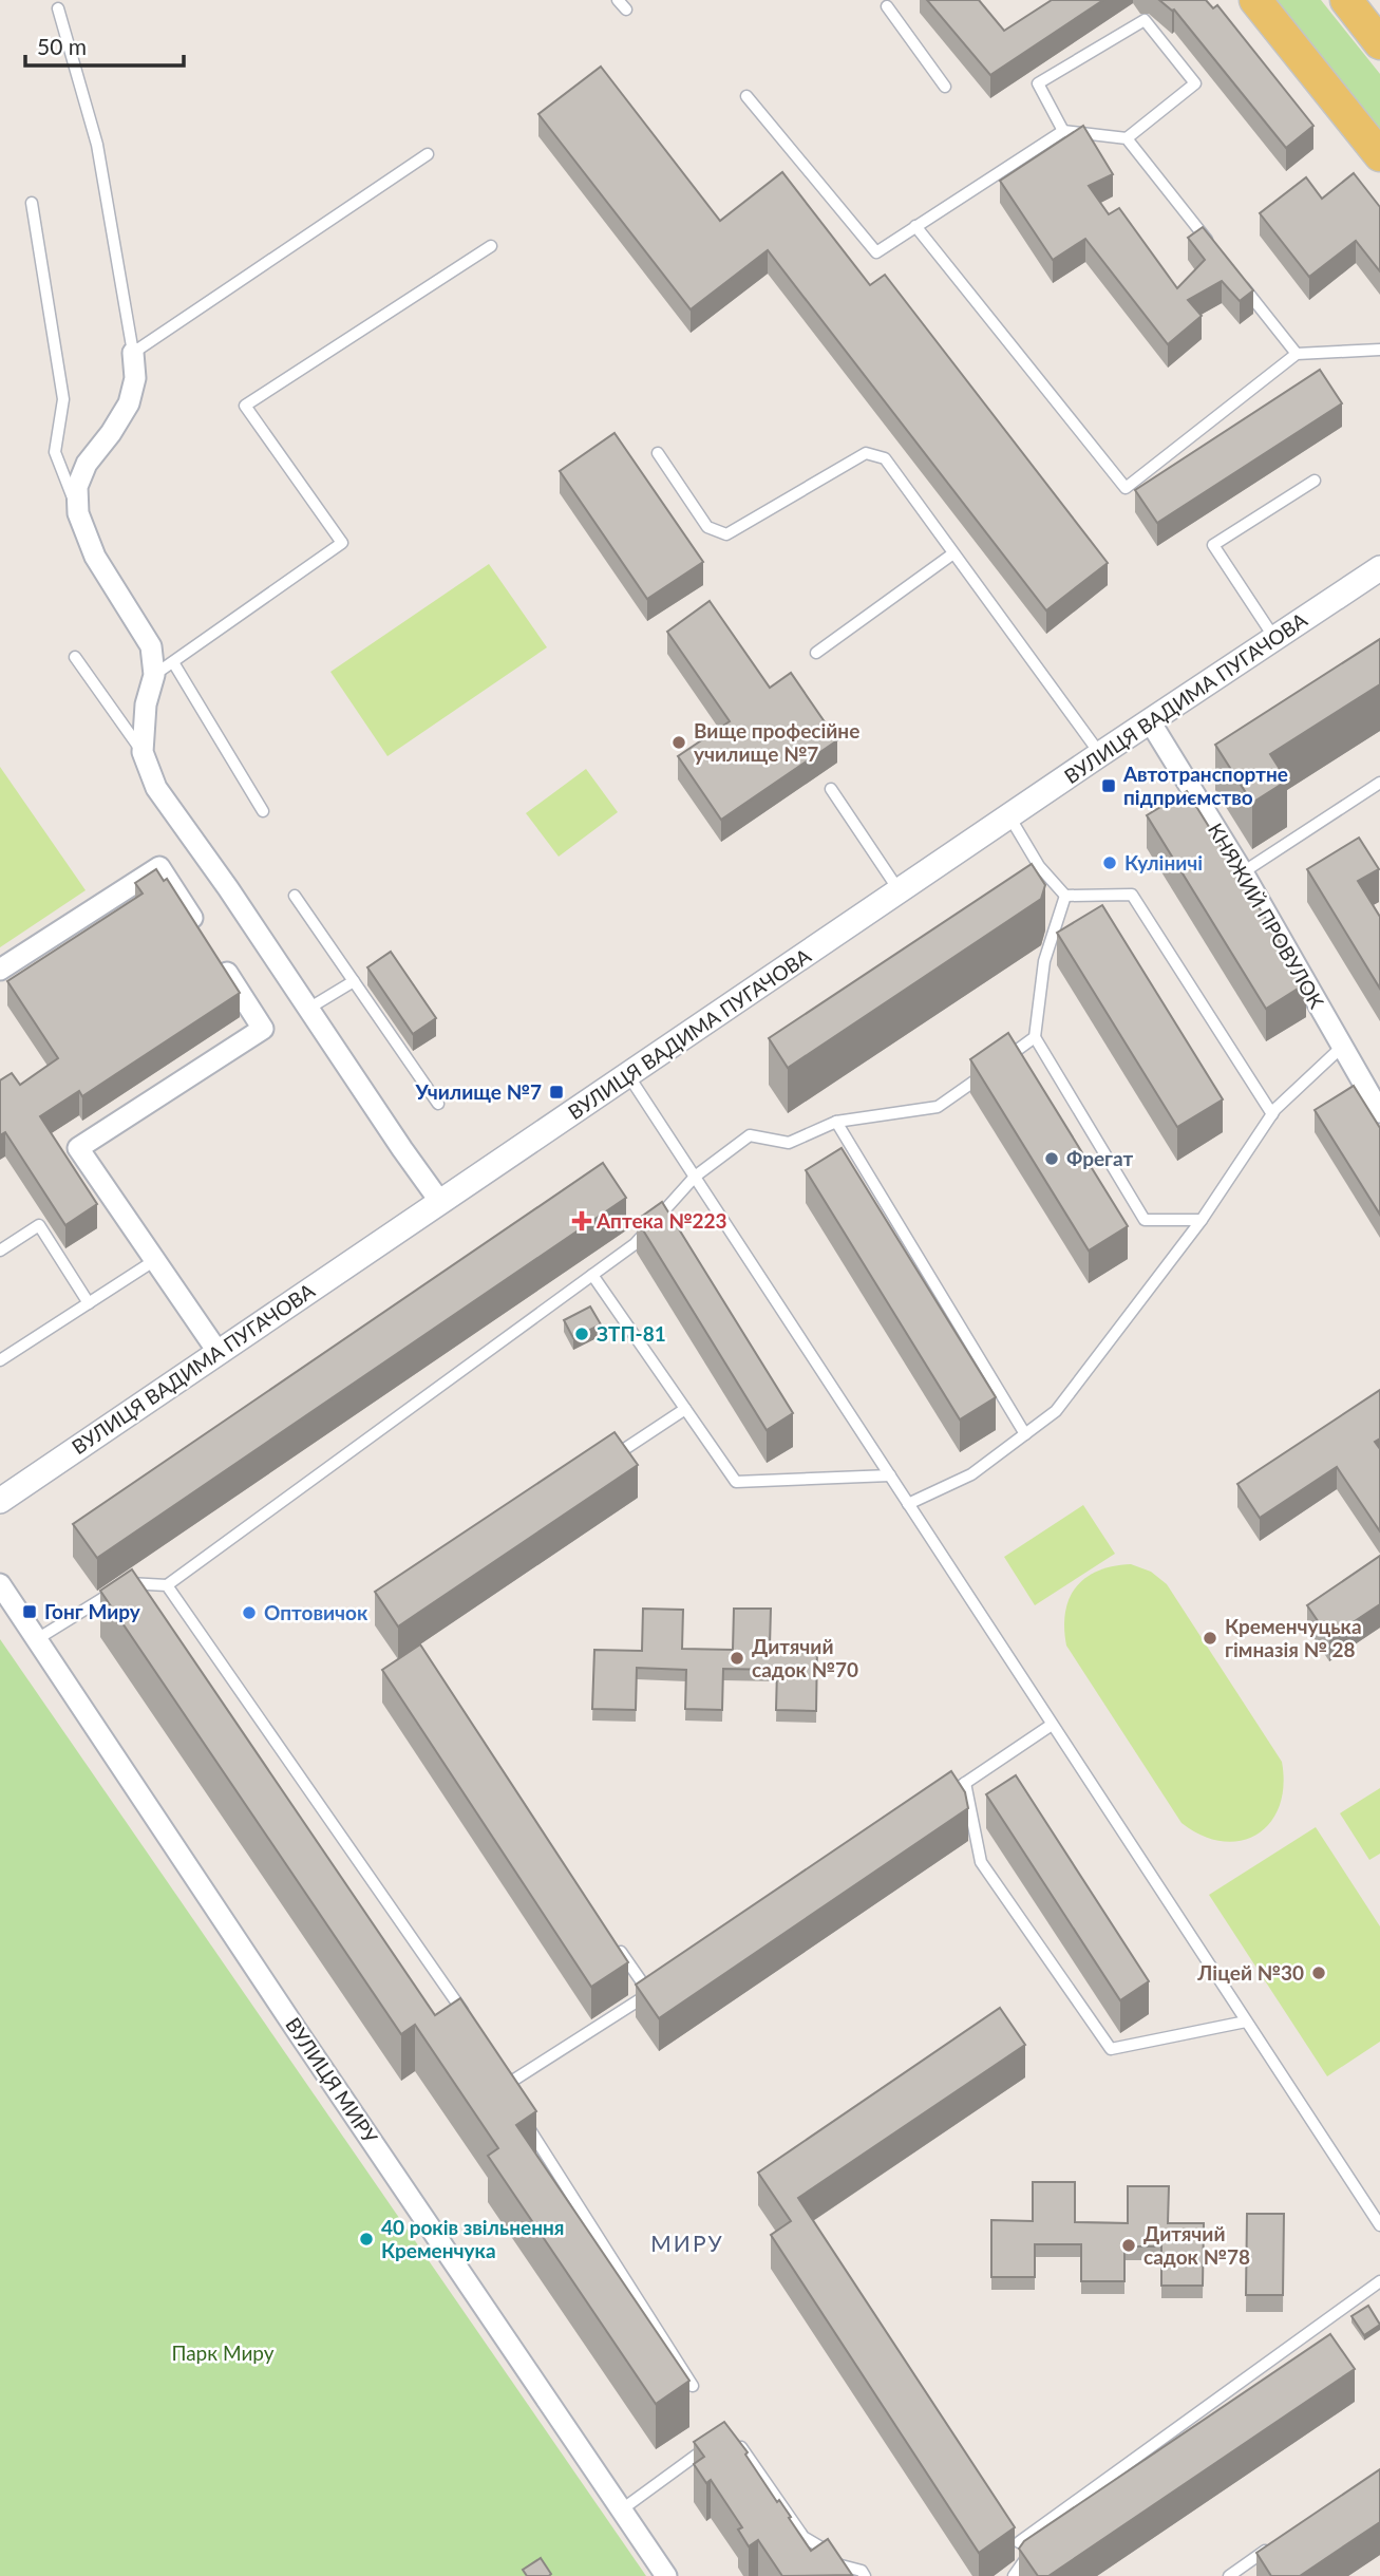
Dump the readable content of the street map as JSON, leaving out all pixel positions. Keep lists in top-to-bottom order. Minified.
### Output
{"streets":{"street":["ВУЛИЦЯ ВАДИМА ПУГАЧОВА","КНЯЖИЙ ПРОВУЛОК","ВУЛИЦЯ МИРУ"]},"crossings":[["ВУЛИЦЯ ВАДИМА ПУГАЧОВА","КНЯЖИЙ ПРОВУЛОК"]],"districts":["МИРУ"],"parks":["Парк Миру"],"places":{"other":["Вище професійне училище №7","Куліничі","Фрегат","ЗТП-81","Оптовичок","Кременчуцька гімназія № 28","Дитячий садок №70","Ліцей №30","40 рокiв звiльнення Кременчука","Дитячий садок №78"],"transit":["Автотранспортне підприємство","Училище №7","Гонг Миру"],"health":["Аптека №223"]},"scale_bar":"50 m"}
